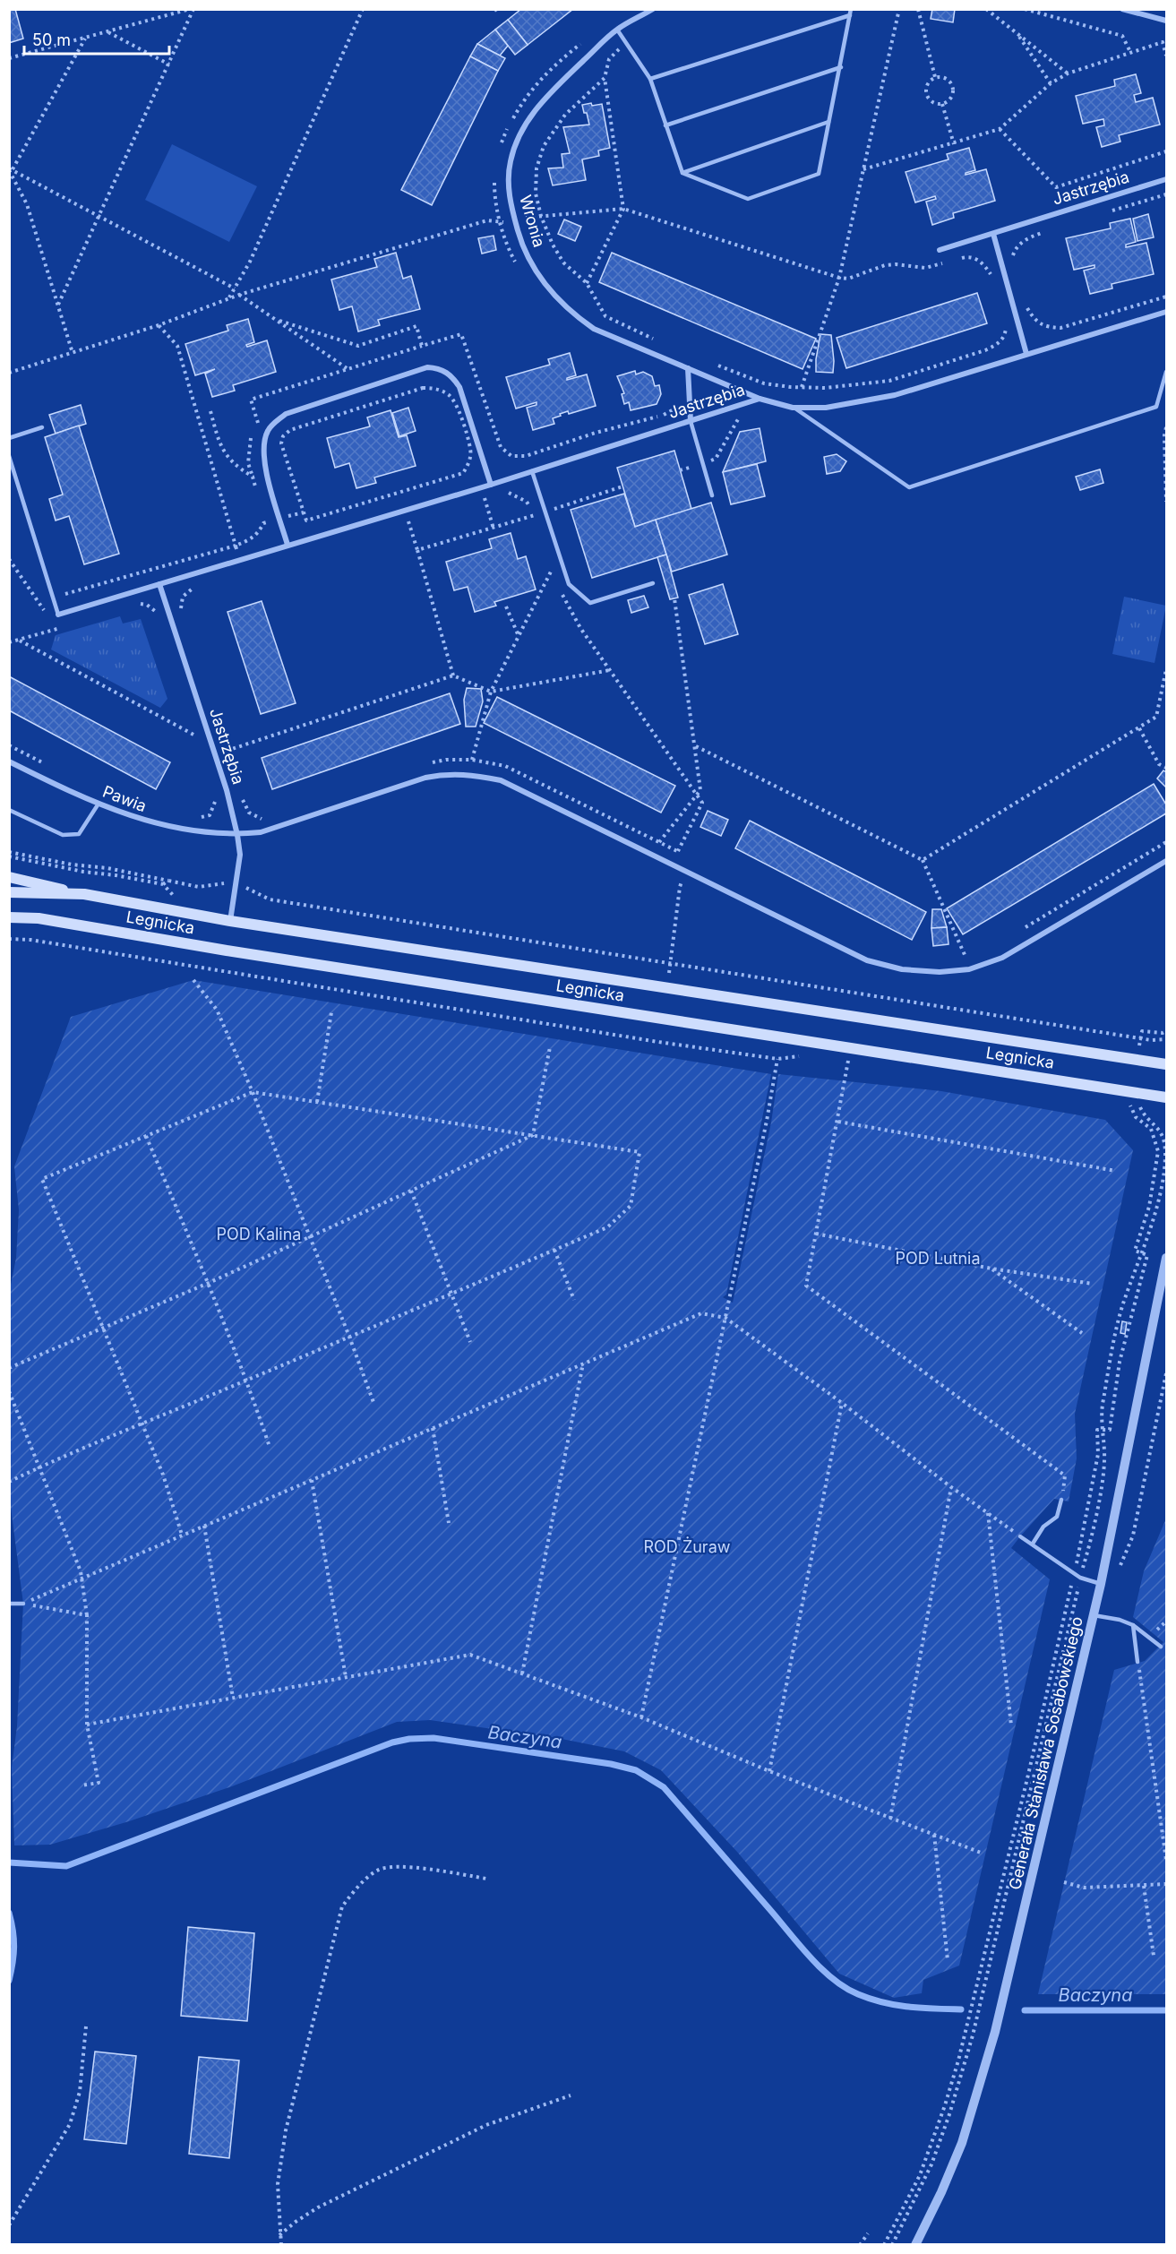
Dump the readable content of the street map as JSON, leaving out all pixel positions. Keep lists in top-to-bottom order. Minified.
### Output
{"streets":{"main road":["Legnicka"],"street":["Jastrzębia","Wronia","Pawia","Generała Stanisława Sosabowskiego"]},"crossings":[["Jastrzębia","Wronia"],["Jastrzębia","Pawia"],["Jastrzębia","Legnicka"]],"water":["Baczyna"],"parks":["POD Kalina","POD Lutnia","ROD Żuraw"],"scale_bar":"50 m"}
